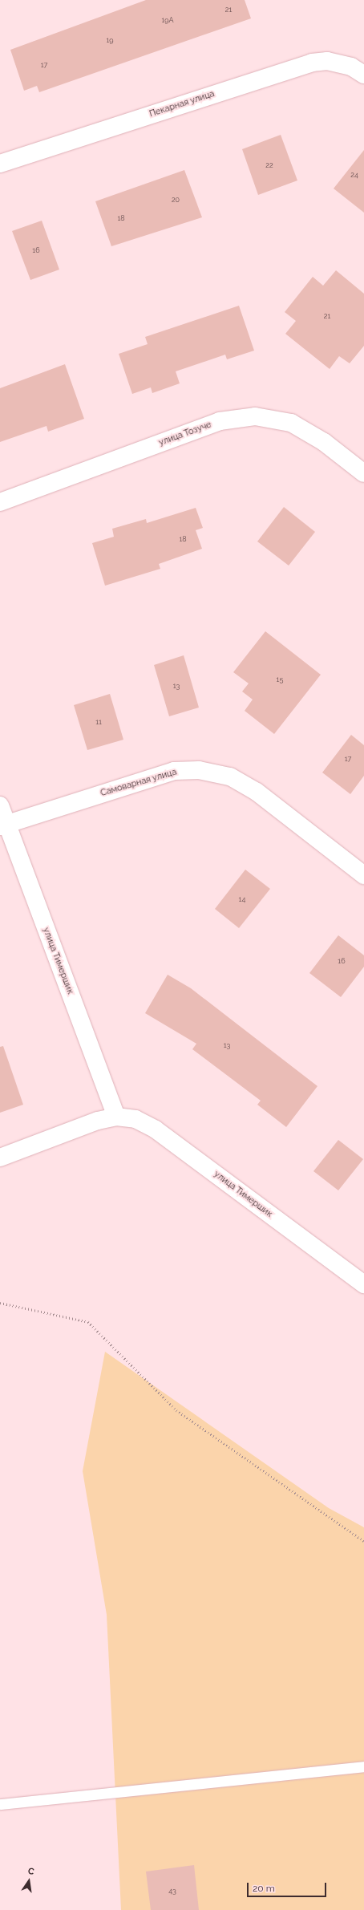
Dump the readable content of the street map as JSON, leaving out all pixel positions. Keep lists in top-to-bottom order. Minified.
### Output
{"streets":{"street":["Пекарная улица","улица Тозуче","Самоварная улица","улица Тимершик"]},"crossings":[["Самоварная улица","улица Тимершик"]],"house_numbers":["21","19А","19","17","22","24","20","18","16","21","18","15","13","11","17","14","16","13","43"],"scale_bar":"20 m","north":"top"}
